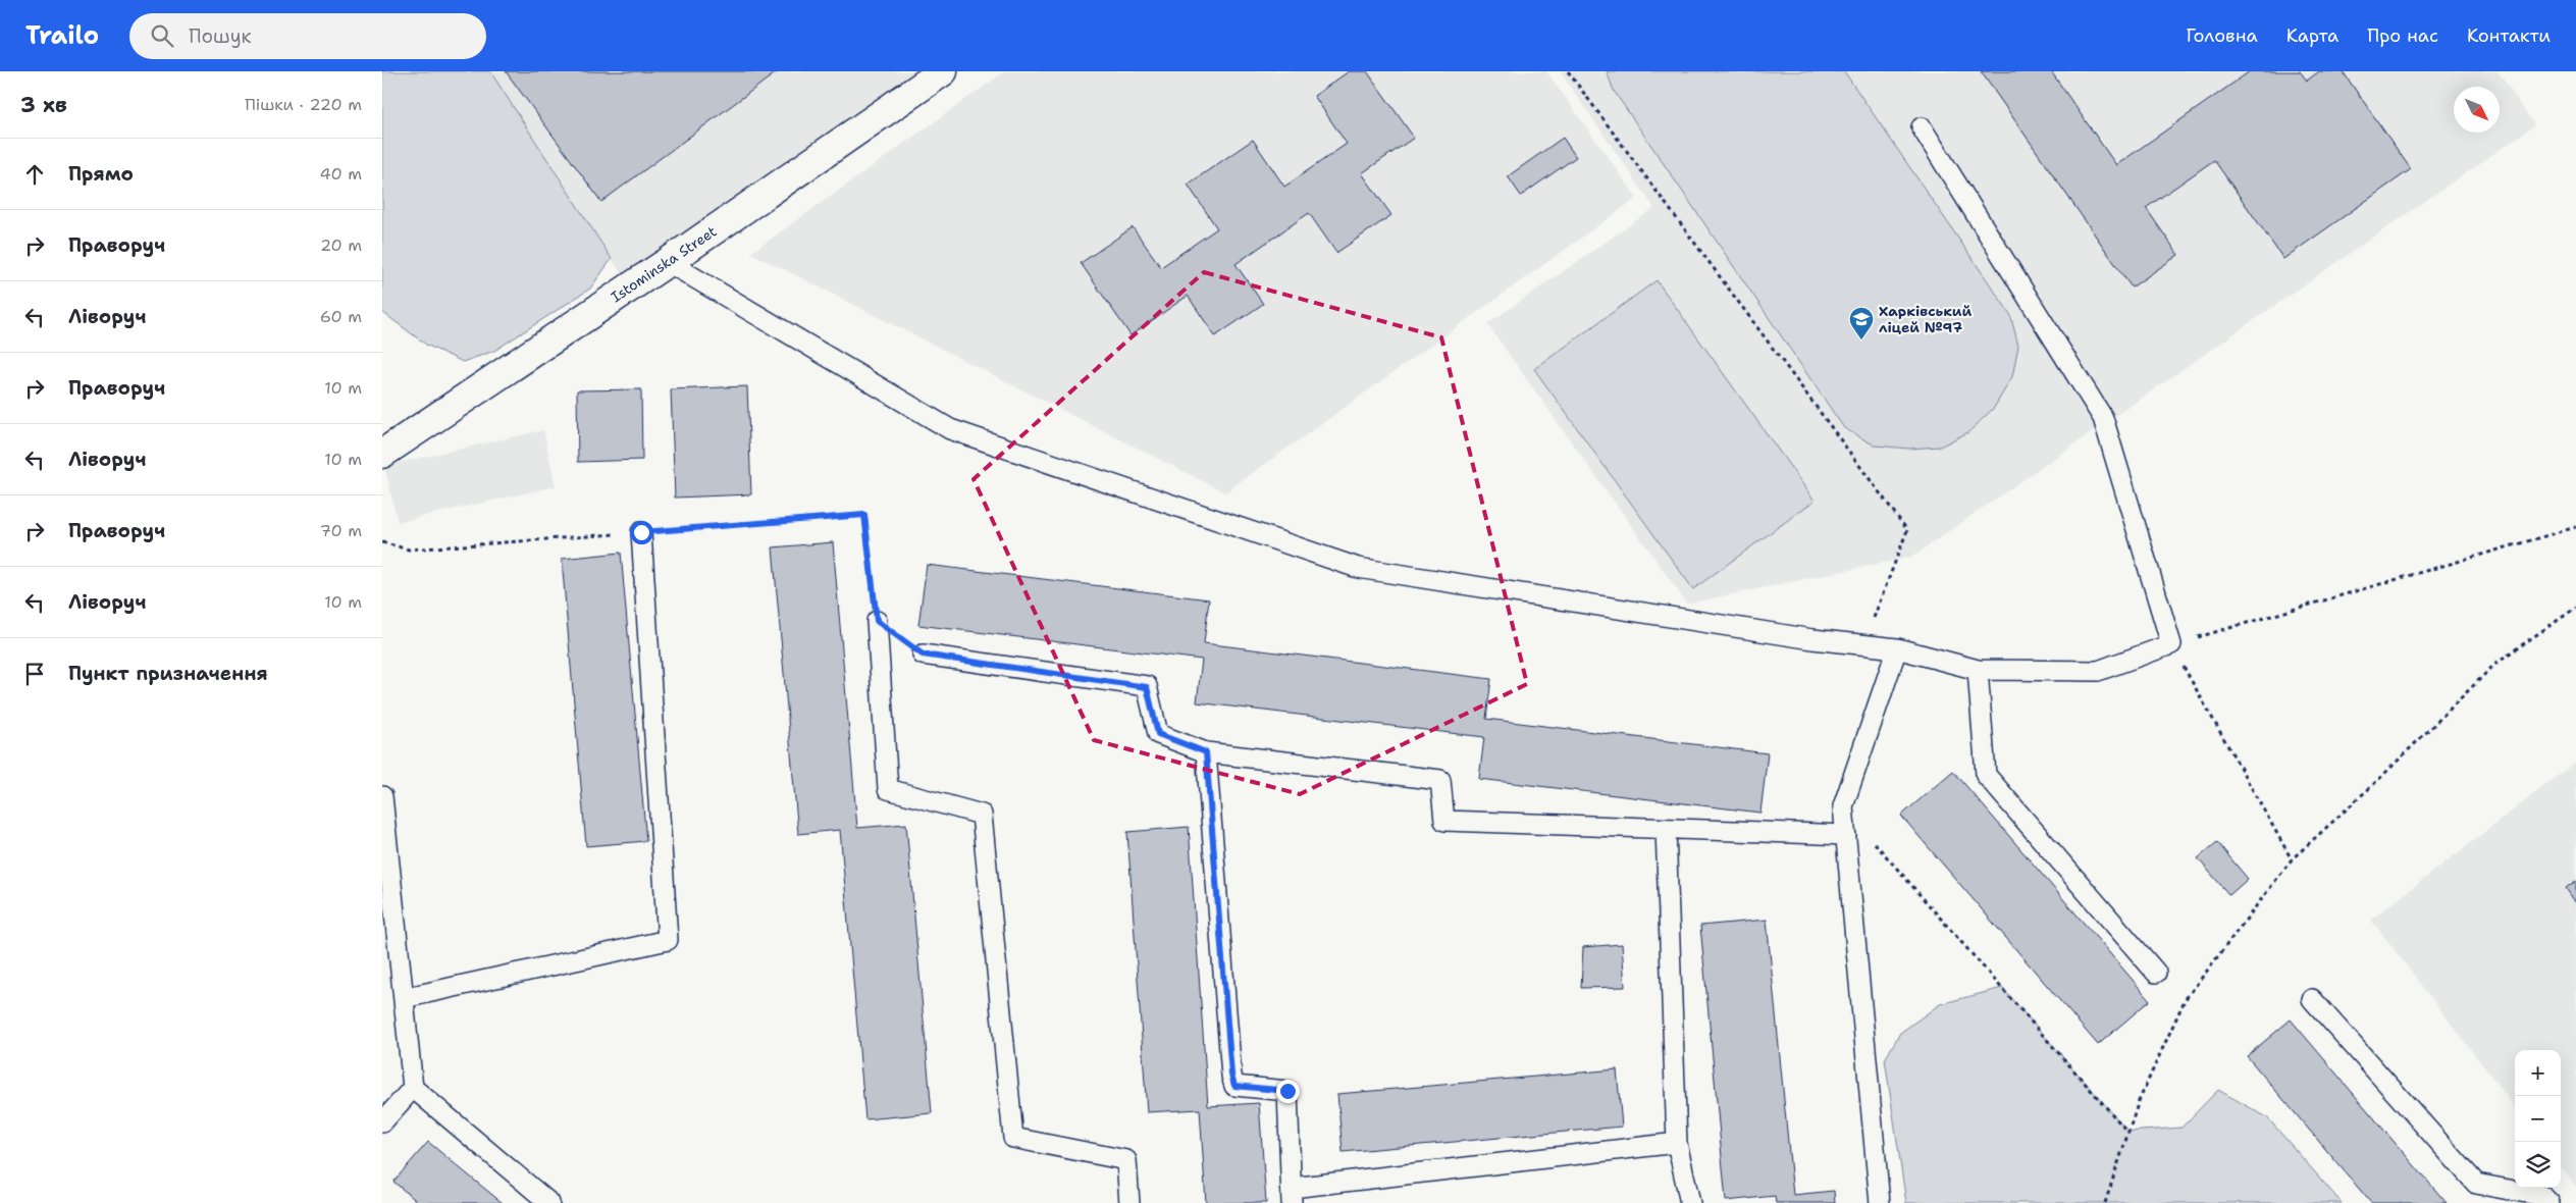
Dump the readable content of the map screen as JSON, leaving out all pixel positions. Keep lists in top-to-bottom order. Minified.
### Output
{"streets":{"street":["Istominska Street"]},"places":{"school or university":["Харківський ліцей №97"]},"north":"bottom right","page":{"header":"Trailo","search":"Пошук","nav":["Головна","Карта","Про нас","Контакти"],"heading":["3 хв","Пішки · 220 m"],"list":[["Прямо","40 m"],["Праворуч","20 m"],["Ліворуч","60 m"],["Праворуч","10 m"],["Ліворуч","10 m"],["Праворуч","70 m"],["Ліворуч","10 m"],"Пункт призначення"],"map_buttons":["+","−"]}}
